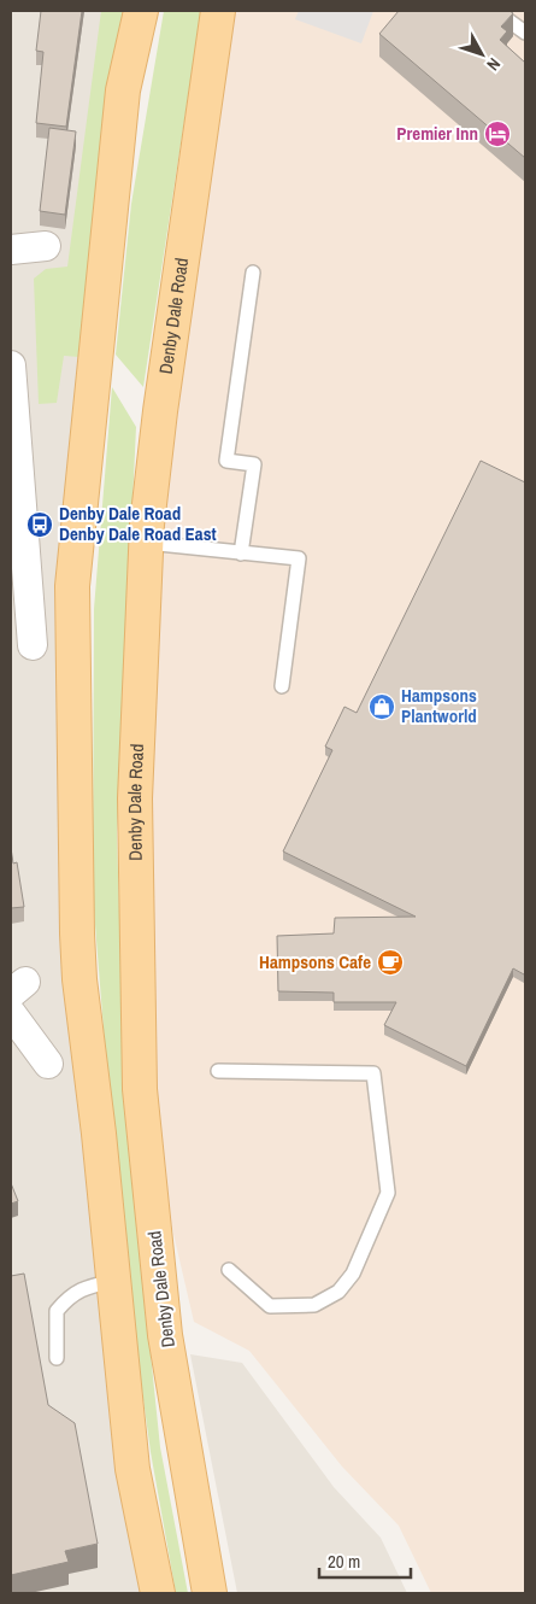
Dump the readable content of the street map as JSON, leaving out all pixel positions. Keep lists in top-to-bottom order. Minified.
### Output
{"streets":{"main road":["Denby Dale Road"]},"places":{"hotel":["Premier Inn"],"bus stop":["Denby Dale Road Denby Dale Road East"],"shop":["Hampsons Plantworld"],"cafe":["Hampsons Cafe"]},"scale_bar":"20 m","north":"bottom right"}
